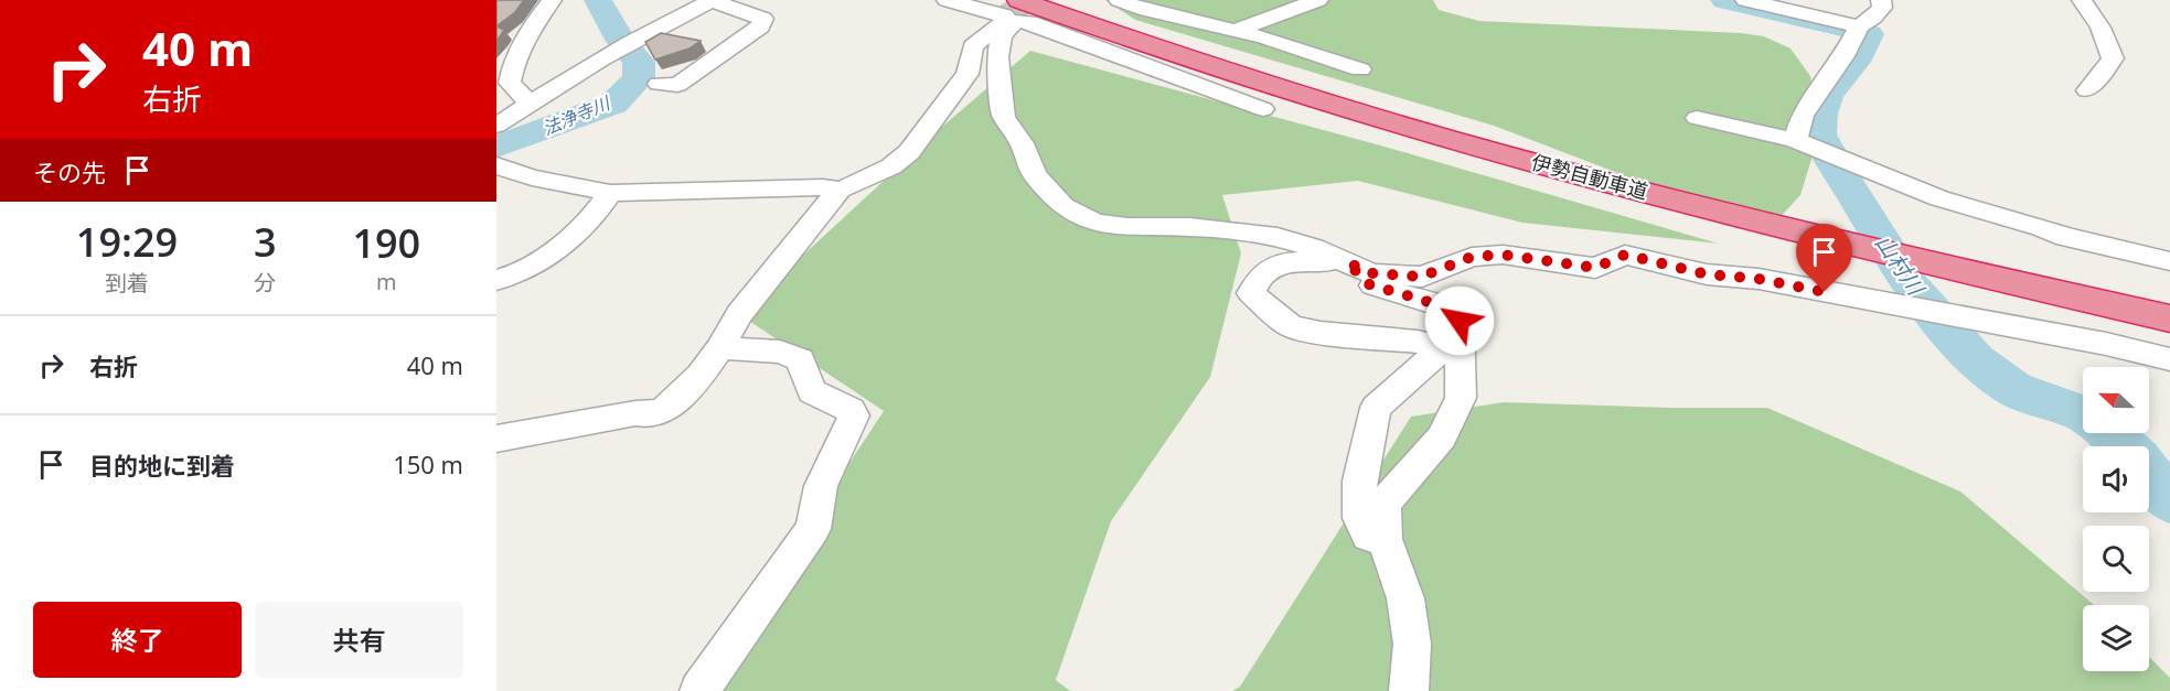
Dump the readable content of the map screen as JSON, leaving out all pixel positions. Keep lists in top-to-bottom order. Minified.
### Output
{"streets":{"highway":["伊勢自動車道"]},"water":["法浄寺川","山村川"],"north":"left","page":{"turn":["40 m","右折"],"then":"その先","eta":["19:29","到着","3","分","190","m"],"list":[{"name":"右折","value":"40 m"},{"name":"目的地に到着","value":"150 m"}],"buttons":["終了","共有"]}}
